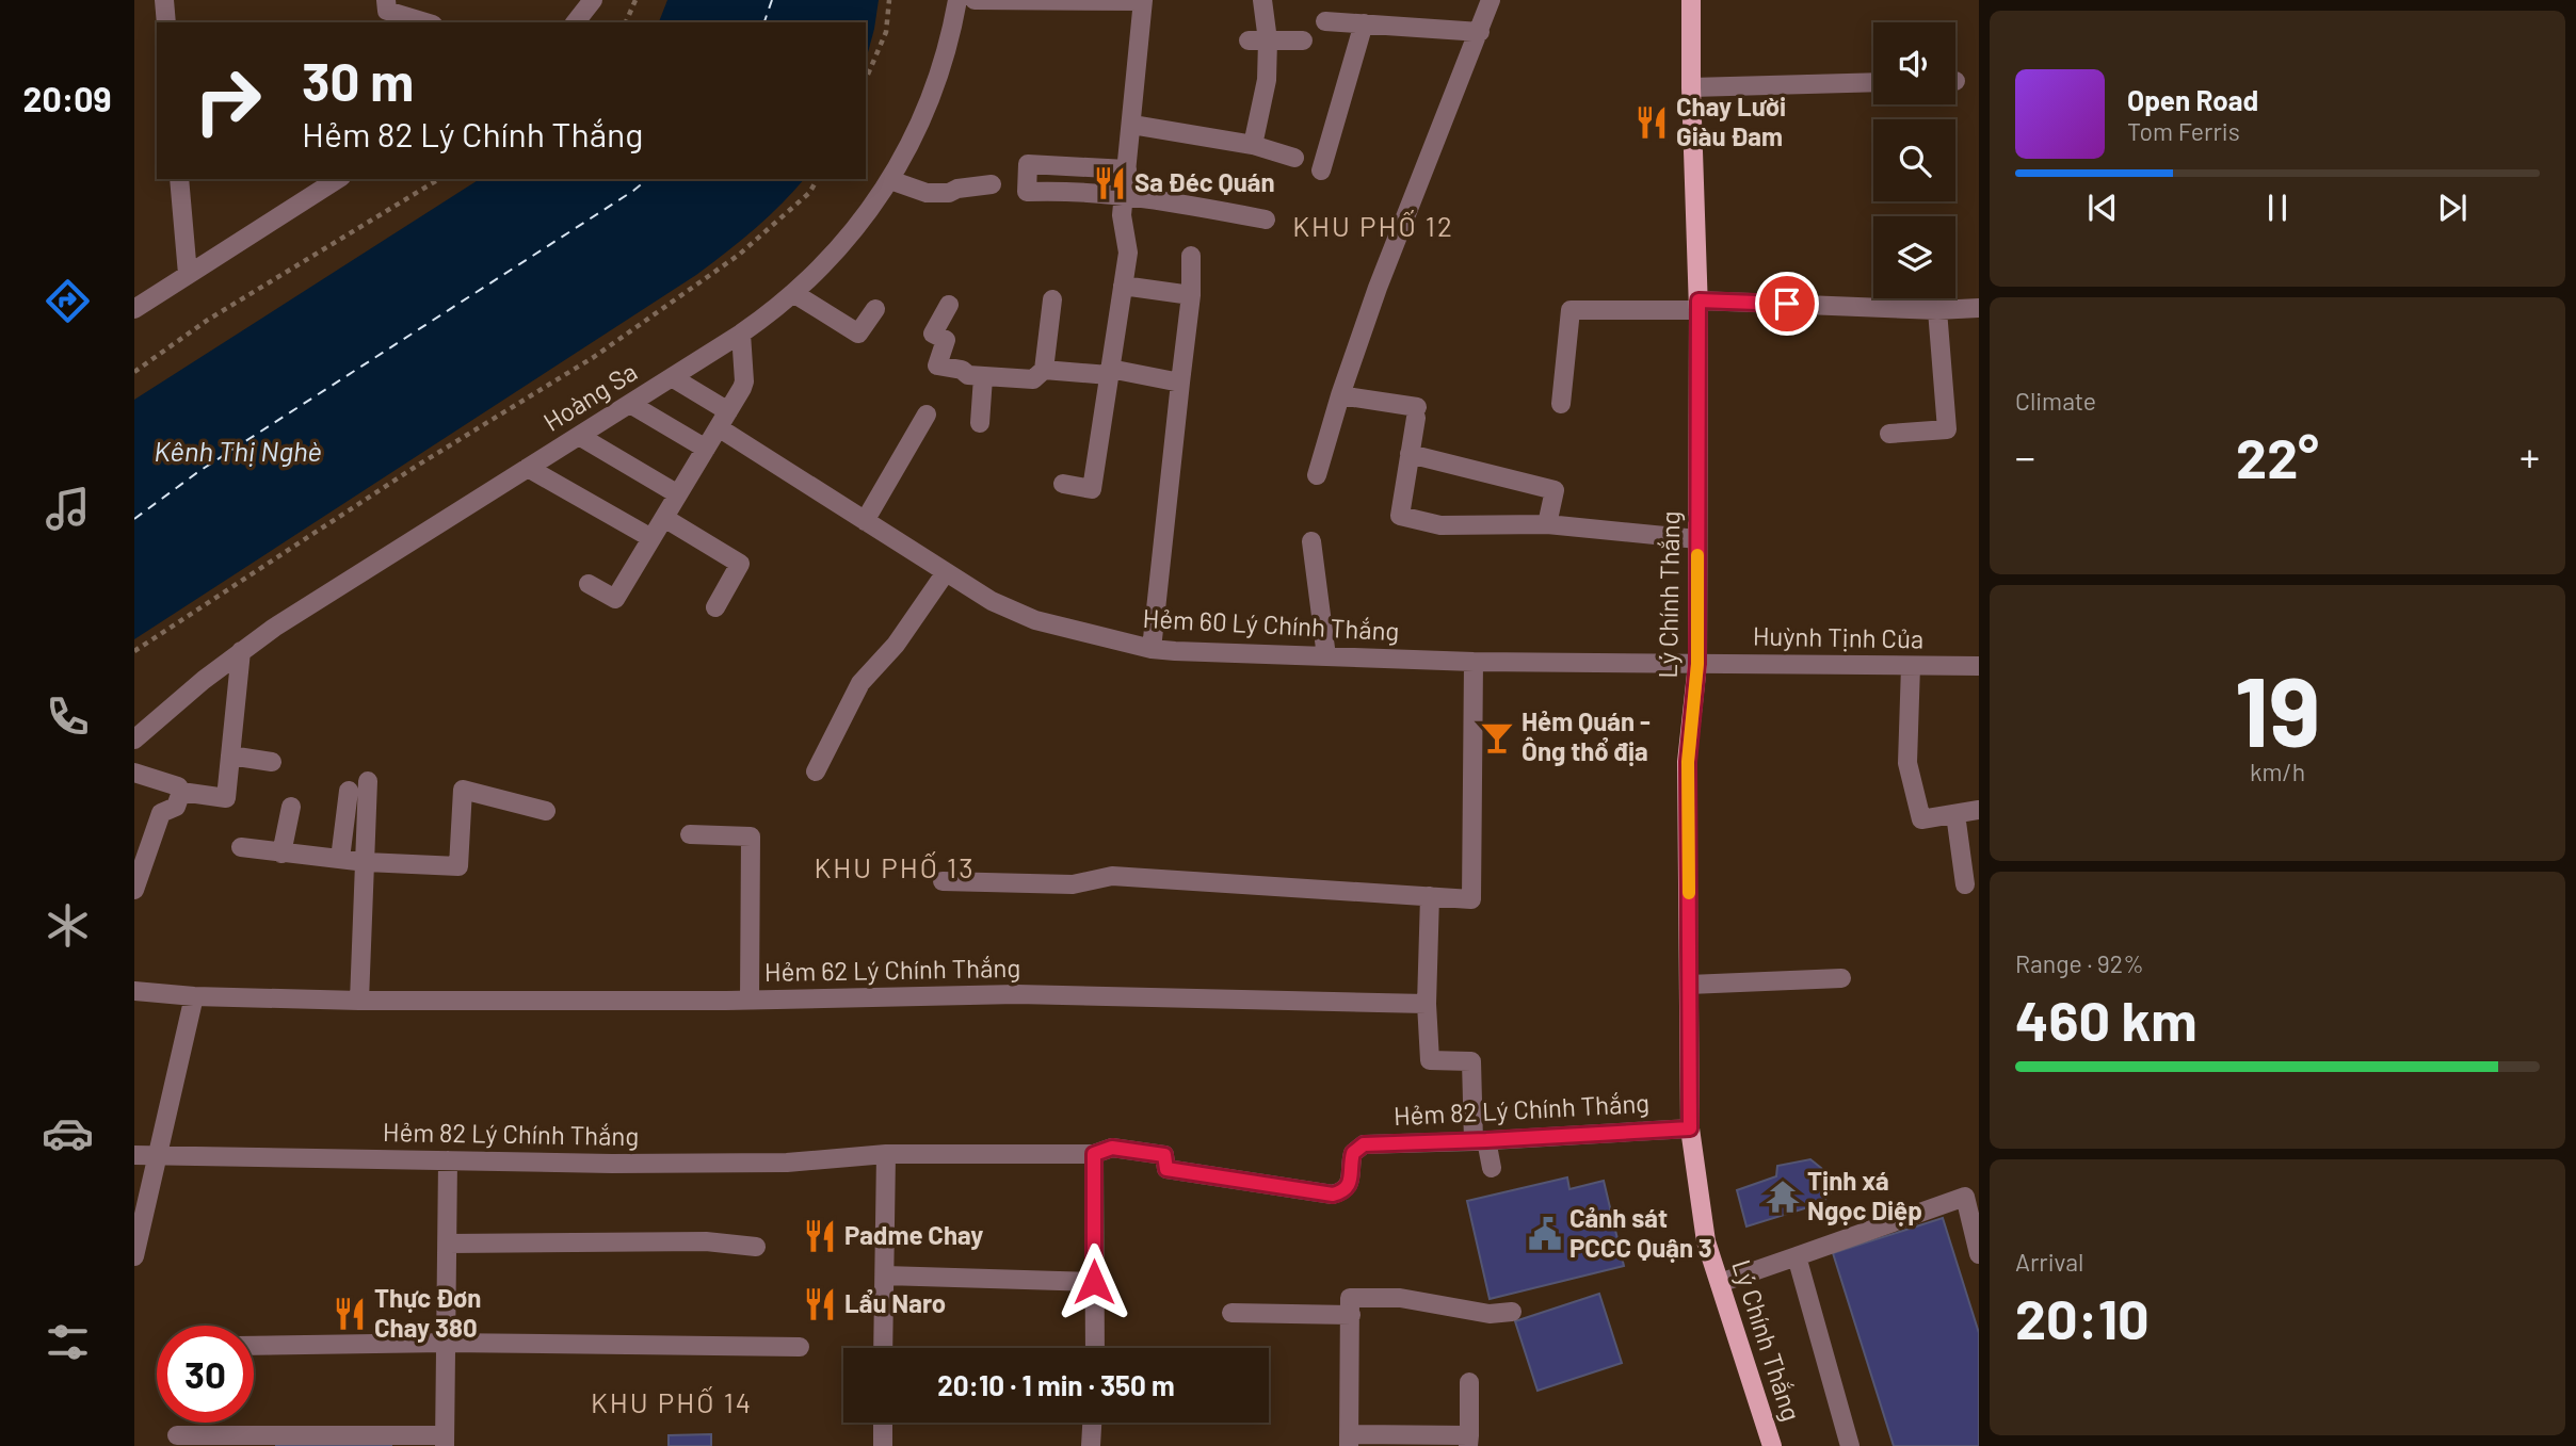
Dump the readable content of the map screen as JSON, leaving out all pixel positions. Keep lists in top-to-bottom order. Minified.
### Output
{"streets":{"main road":["Lý Chính Thắng"],"street":["Hoàng Sa","Hẻm 60 Lý Chính Thắng","Huỳnh Tịnh Của","Hẻm 62 Lý Chính Thắng","Hẻm 82 Lý Chính Thắng"]},"crossings":[["Hoàng Sa","Hẻm 60 Lý Chính Thắng"],["Lý Chính Thắng","Hẻm 60 Lý Chính Thắng"],["Lý Chính Thắng","Huỳnh Tịnh Của"],["Lý Chính Thắng","Hẻm 82 Lý Chính Thắng"],["Hẻm 60 Lý Chính Thắng","Huỳnh Tịnh Của"]],"districts":["KHU PHỐ 12","KHU PHỐ 13","KHU PHỐ 14"],"water":["Kênh Thị Nghè"],"places":{"restaurant":["Chay Lười Giàu Đam","Sa Đéc Quán","Padme Chay","Lẩu Naro","Thực Đơn Chay 380"],"bar":["Hẻm Quán - Ông thổ địa"],"temple":["Tịnh xá Ngọc Diệp"],"public building":["Cảnh sát PCCC Quận 3"]},"page":{"tabs":"20:09","turn":["30 m","Hẻm 82 Lý Chính Thắng"],"song":["Open Road","Tom Ferris"],"tile":["Climate",["19","km/h"],["Range · 92%","460 km"],["Arrival","20:10"]],"heat":["−","22°","+"],"limit":"30","trip":"20:10 · 1 min · 350 m"}}
